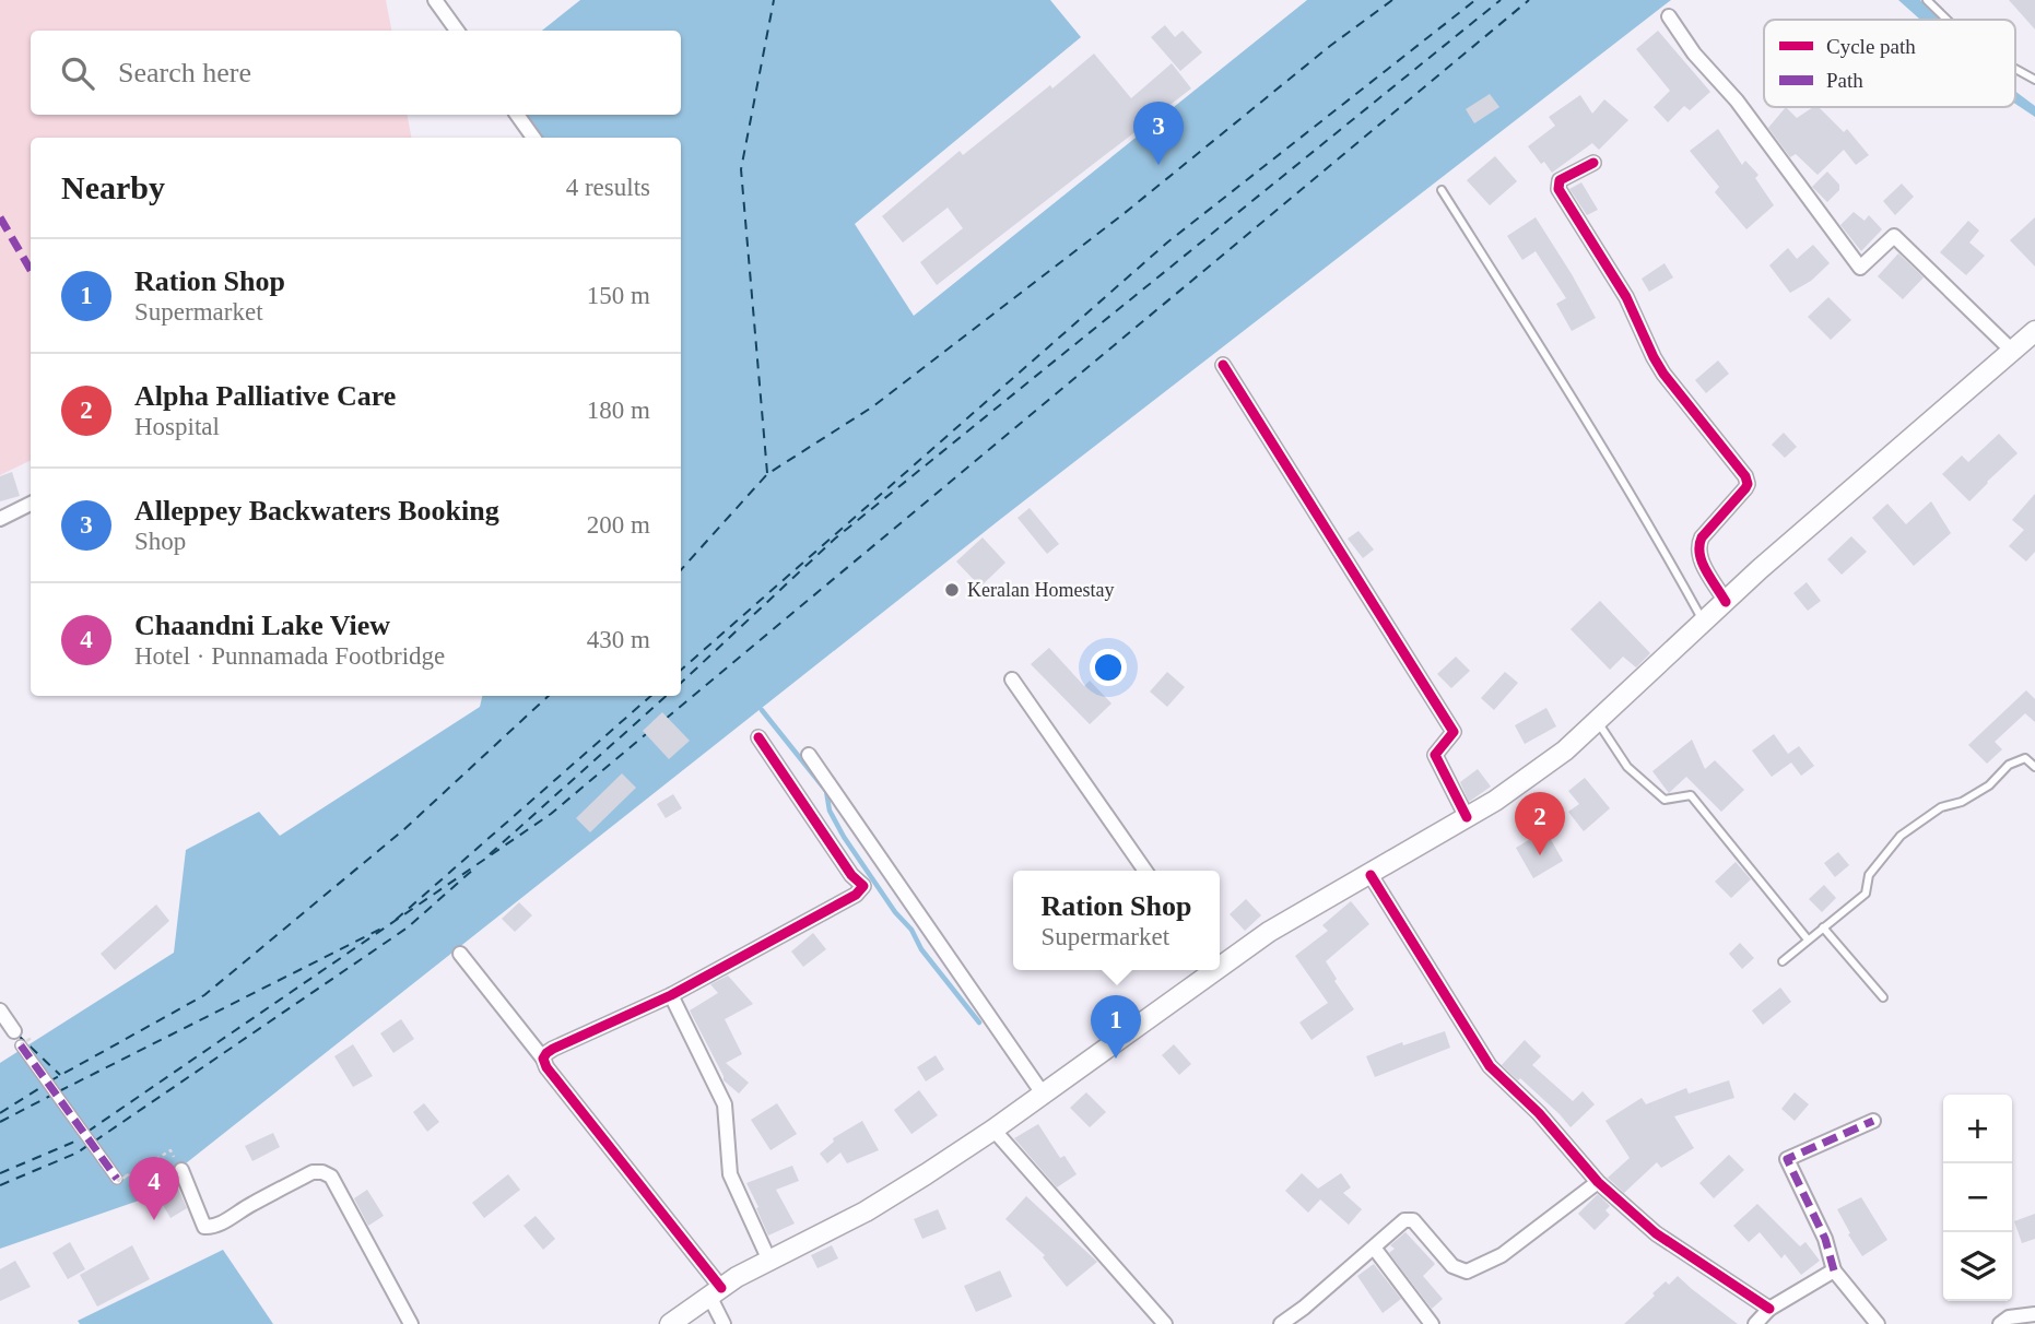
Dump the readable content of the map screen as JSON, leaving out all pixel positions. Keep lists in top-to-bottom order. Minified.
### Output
{"places":["Keralan Homestay"],"legend":["Cycle path","Path"],"page":{"search":"Search here","pins":["3","2","1","4"],"heading":["Nearby","4 results"],"list":[{"mark":"1","name":"Ration Shop","note":"Supermarket","value":"150 m"},{"mark":"2","name":"Alpha Palliative Care","note":"Hospital","value":"180 m"},{"mark":"3","name":"Alleppey Backwaters Booking","note":"Shop","value":"200 m"},{"mark":"4","name":"Chaandni Lake View","note":"Hotel · Punnamada Footbridge","value":"430 m"}],"popup":["Ration Shop","Supermarket"],"map_buttons":["+","−"]}}
